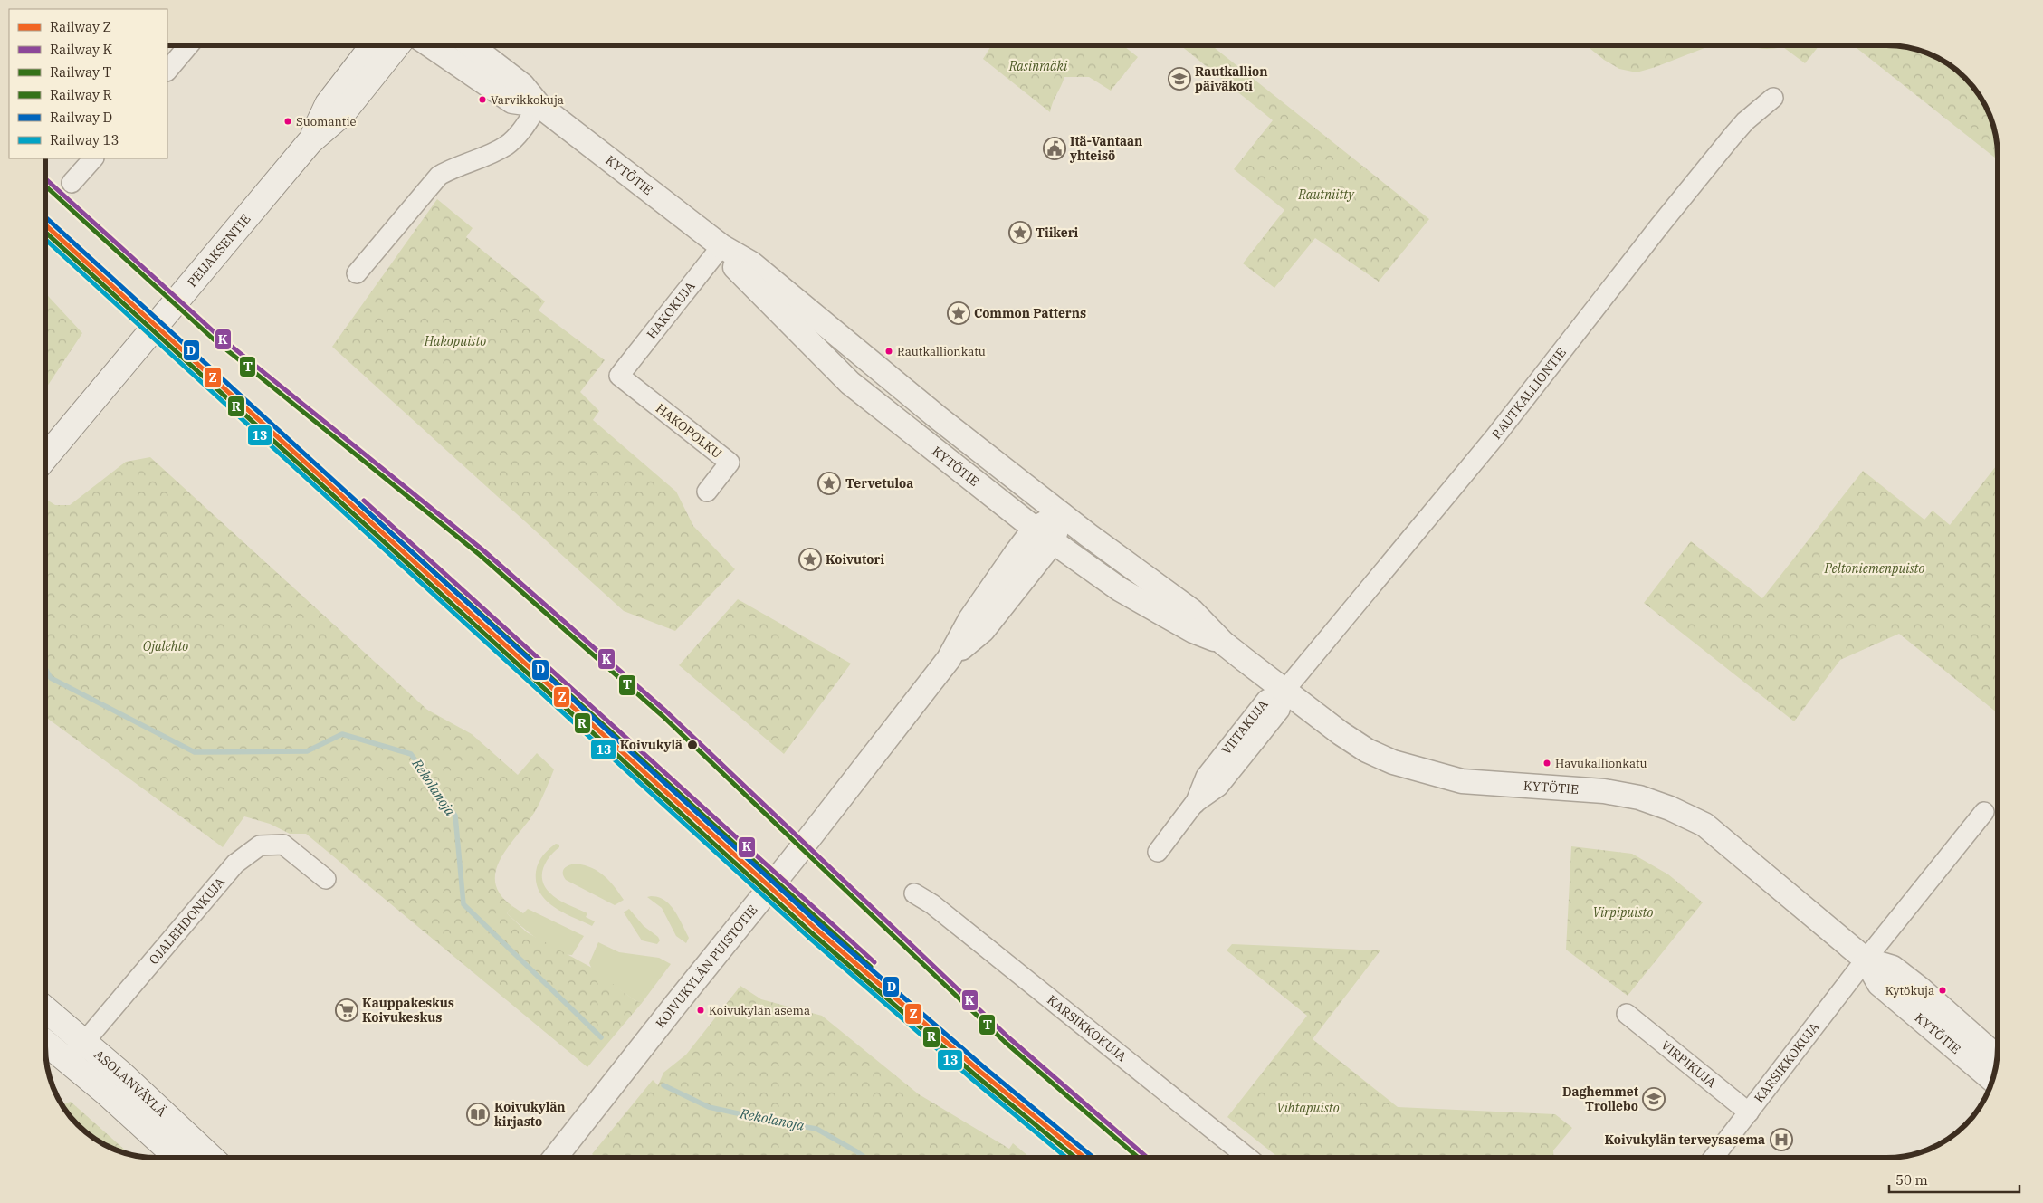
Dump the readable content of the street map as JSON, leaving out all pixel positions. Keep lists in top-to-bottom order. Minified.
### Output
{"streets":{"main road":["PEIJAKSENTIE","ASOLANVÄYLÄ"],"street":["KYTÖTIE","HAKOKUJA","RAUTKALLIONTIE","HAKOPOLKU","VIITAKUJA","OJALEHDONKUJA","KOIVUKYLÄN PUISTOTIE","KARSIKKOKUJA","VIRPIKUJA"]},"crossings":[["KYTÖTIE","HAKOKUJA"],["KYTÖTIE","RAUTKALLIONTIE"],["KYTÖTIE","VIITAKUJA"],["KYTÖTIE","KOIVUKYLÄN PUISTOTIE"],["KYTÖTIE","KARSIKKOKUJA"],["HAKOKUJA","HAKOPOLKU"],["RAUTKALLIONTIE","VIITAKUJA"],["OJALEHDONKUJA","ASOLANVÄYLÄ"],["KARSIKKOKUJA","VIRPIKUJA"]],"water":["Rekolanoja"],"parks":["Rasinmäki","Rautniitty","Hakopuisto","Peltoniemenpuisto","Ojalehto","Virpipuisto","Vihtapuisto"],"places":{"school or university":["Rautkallion päiväkoti","Daghemmet Trollebo"],"other":["Varvikkokuja","Suomantie","Rautkallionkatu","Koivukylä","Havukallionkatu","Kytökuja","Koivukylän asema"],"public building":["Itä-Vantaan yhteisö"],"place":["Tiikeri","Common Patterns","Tervetuloa","Koivutori"],"supermarket":["Kauppakeskus Koivukeskus"],"library":["Koivukylän kirjasto"],"hospital":["Koivukylän terveysasema"]},"lines":["rail line K","rail line T","rail line D","rail line Z","rail line R","rail line 13"],"legend":["Railway Z","Railway K","Railway T","Railway R","Railway D","Railway 13"],"scale_bar":"50 m"}
